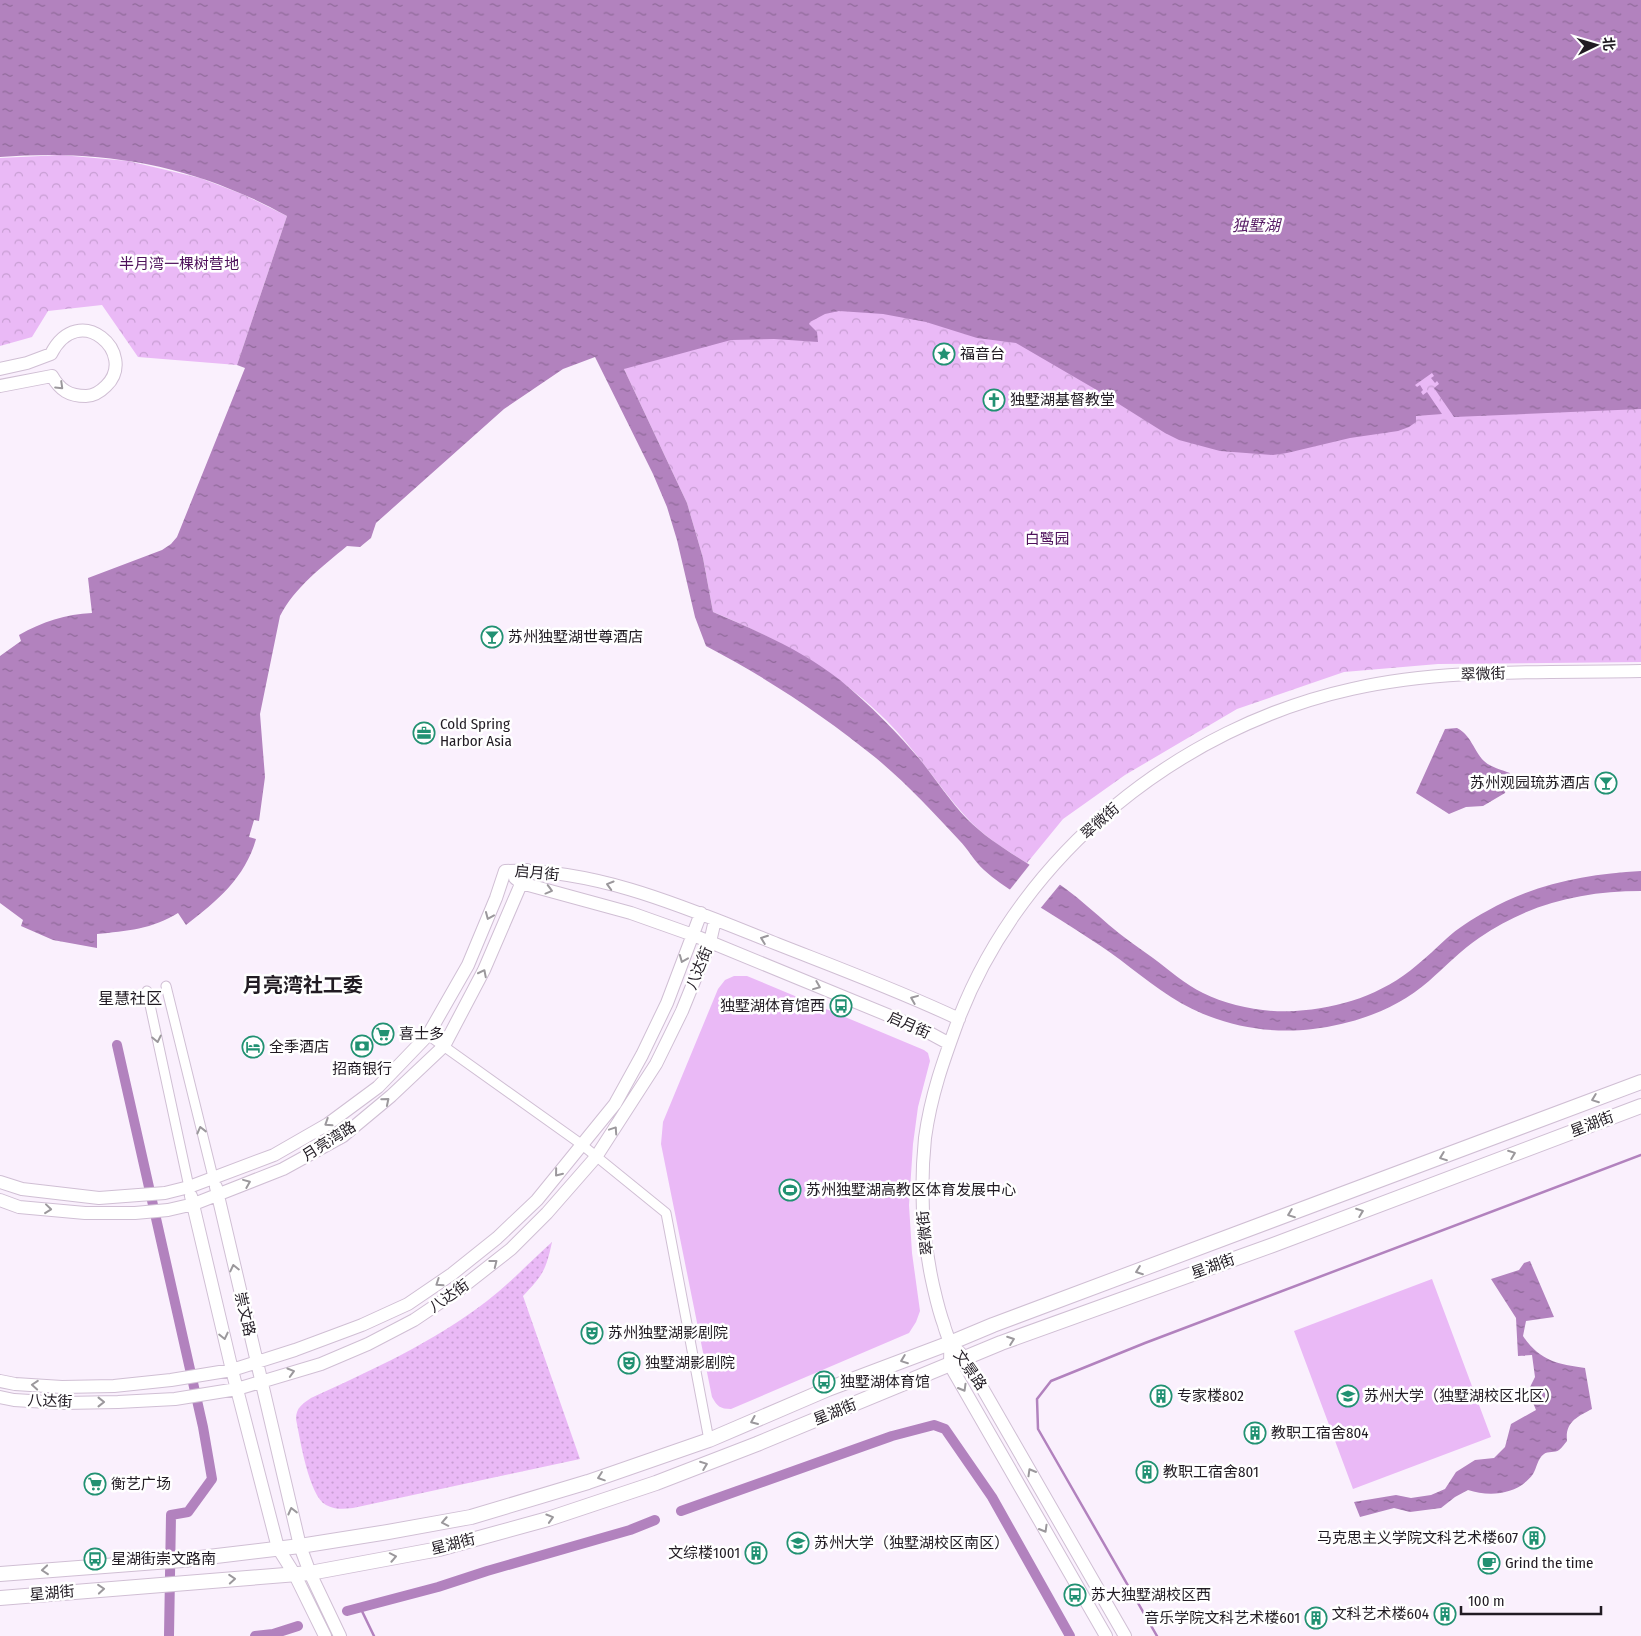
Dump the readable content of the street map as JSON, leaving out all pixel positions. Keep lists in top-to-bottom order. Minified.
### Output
{"streets":{"main road":["星湖街"],"street":["翠微街","启月街","八达街","月亮湾路","崇文路","文景路"]},"crossings":[["翠微街","启月街"],["翠微街","星湖街"],["翠微街","文景路"],["启月街","八达街"],["启月街","月亮湾路"],["八达街","崇文路"],["星湖街","崇文路"],["星湖街","文景路"],["月亮湾路","崇文路"]],"districts":["月亮湾社工委","星慧社区"],"water":["独墅湖"],"parks":["半月湾一棵树营地","白鹭园"],"places":{"place":["福音台"],"church":["独墅湖基督教堂"],"bar":["苏州独墅湖世尊酒店","苏州观园琉苏酒店"],"office":["Cold Spring Harbor Asia"],"bus stop":["独墅湖体育馆西","独墅湖体育馆","星湖街崇文路南","苏大独墅湖校区西"],"supermarket":["喜士多","衡艺广场"],"bank":["招商银行"],"hotel":["全季酒店"],"sports":["苏州独墅湖高教区体育发展中心"],"theatre":["苏州独墅湖影剧院","独墅湖影剧院"],"building":["专家楼802","教职工宿舍804","教职工宿舍801","马克思主义学院文科艺术楼607","文综楼1001","文科艺术楼604","音乐学院文科艺术楼601"],"school or university":["苏州大学（独墅湖校区北区）","苏州大学（独墅湖校区南区）"],"cafe":["Grind the time"]},"scale_bar":"100 m","north":"right"}
